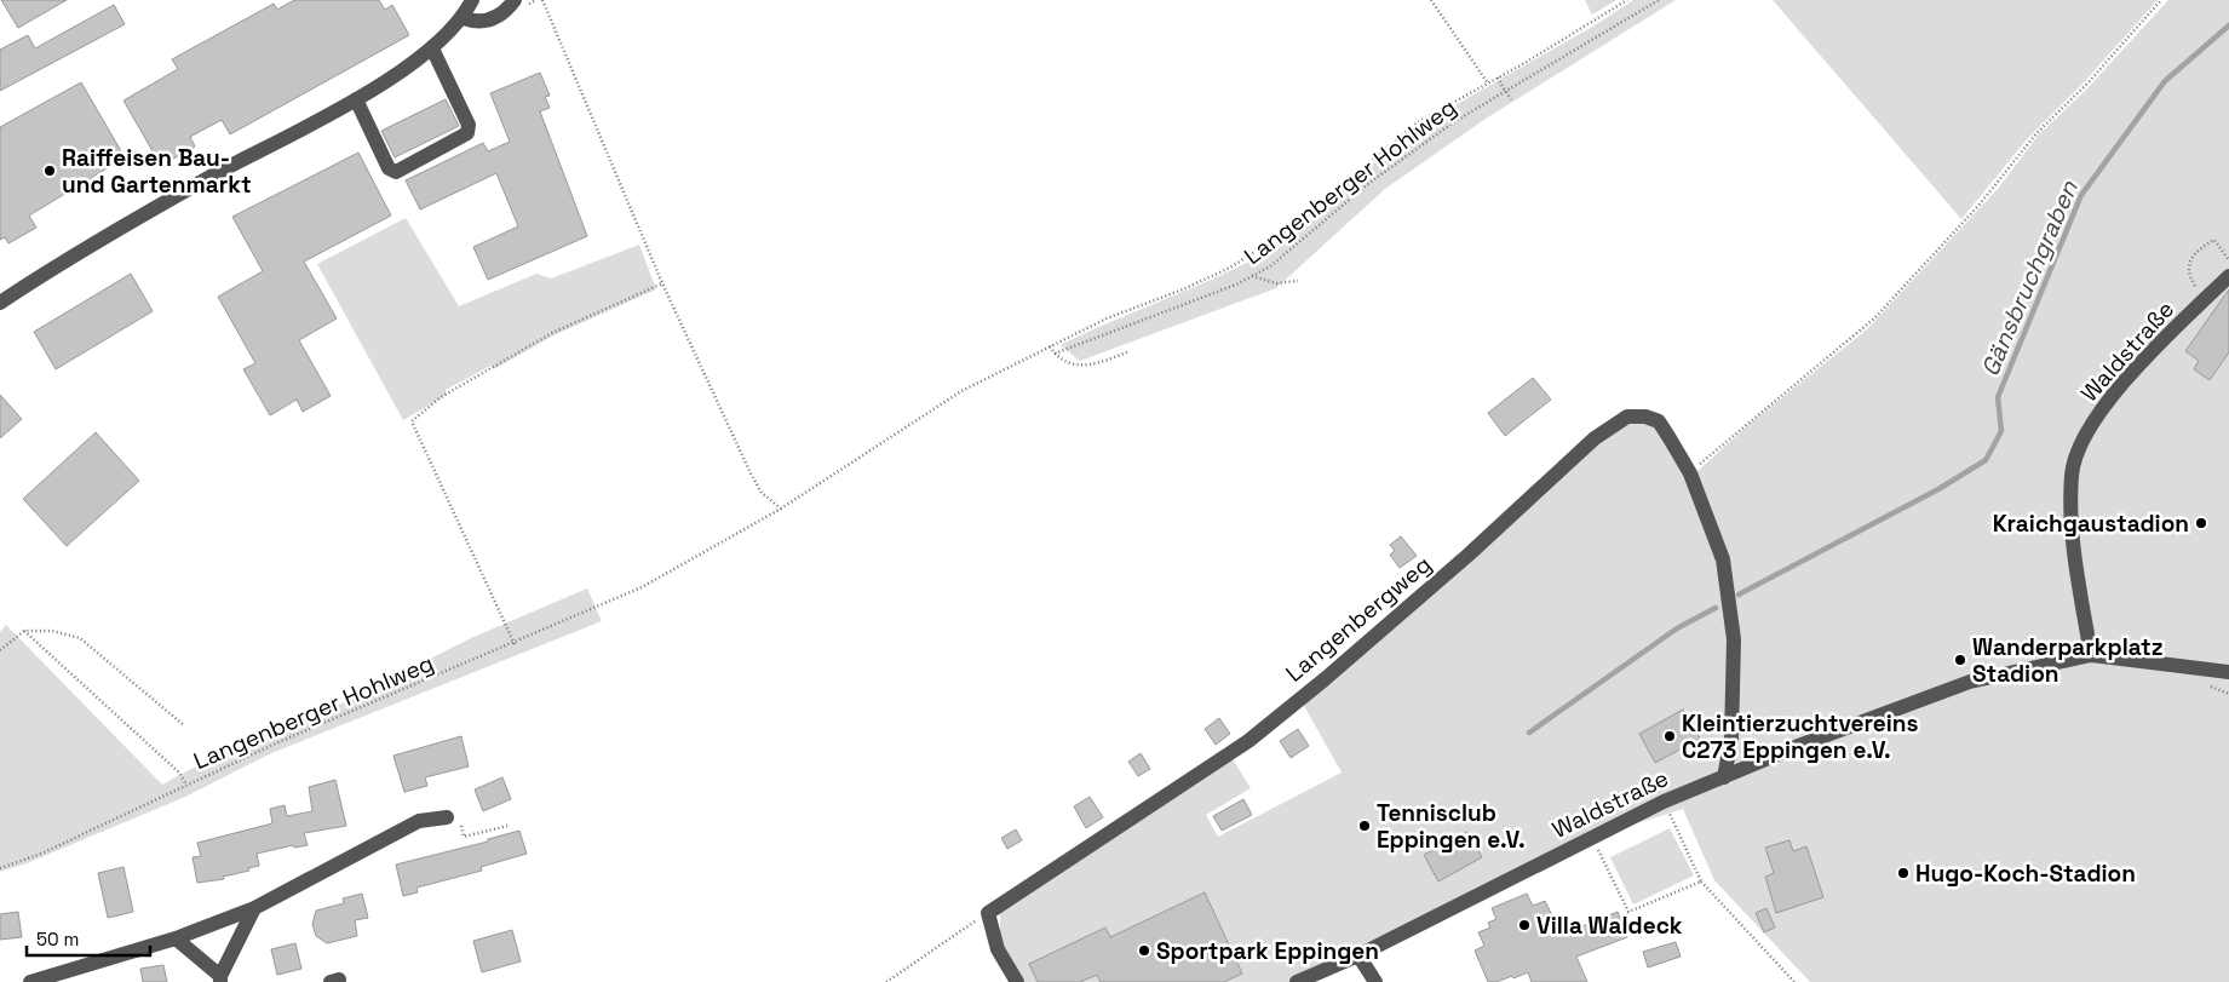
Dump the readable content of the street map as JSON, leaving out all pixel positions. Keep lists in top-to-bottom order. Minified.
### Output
{"streets":{"street":["Waldstraße","Langenbergweg"],"path":["Langenberger Hohlweg"]},"crossings":[["Waldstraße","Langenbergweg"]],"water":["Gänsbruchgraben"],"places":["Raiffeisen Bau- und Gartenmarkt","Kraichgaustadion","Wanderparkplatz Stadion","Kleintierzuchtvereins C273 Eppingen e.V.","Tennisclub Eppingen e.V.","Hugo-Koch-Stadion","Villa Waldeck","Sportpark Eppingen"],"scale_bar":"50 m"}
